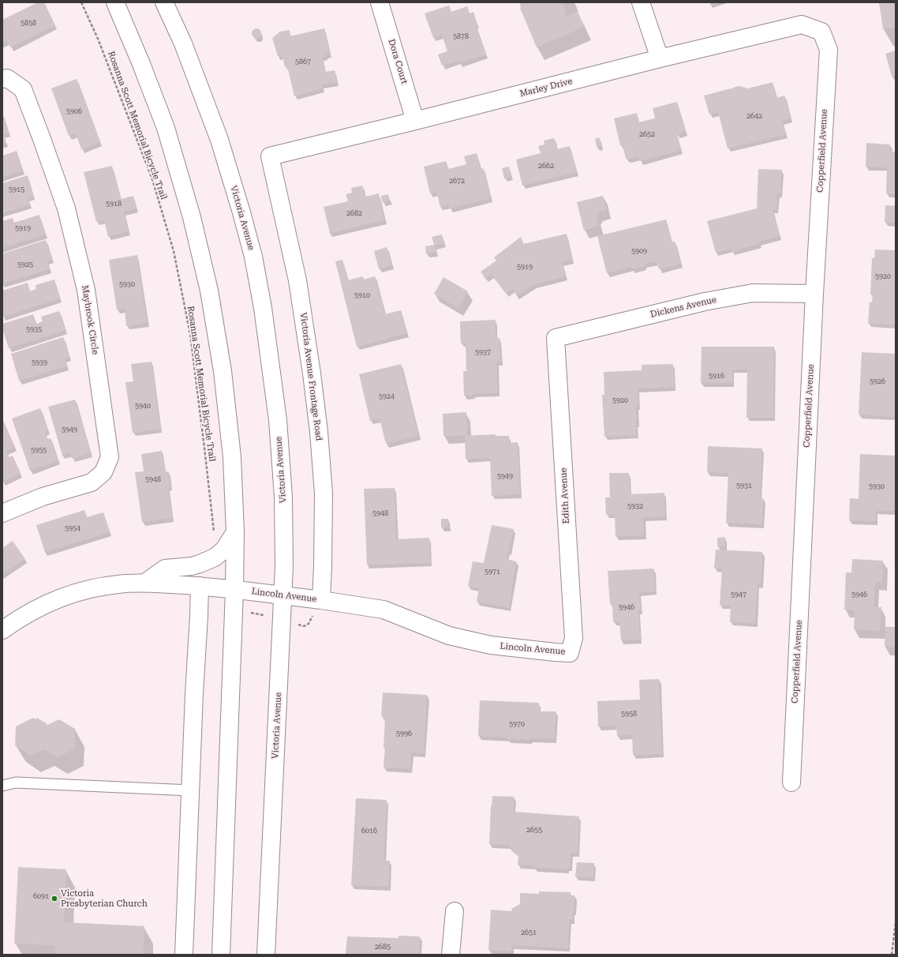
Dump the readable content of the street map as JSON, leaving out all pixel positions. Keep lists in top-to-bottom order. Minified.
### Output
{"streets":{"street":["Dora Court","Marley Drive","Copperfield Avenue","Victoria Avenue","Dickens Avenue","Maybrook Circle","Victoria Avenue Frontage Road","Edith Avenue","Lincoln Avenue"],"path":["Rosanna Scott Memorial Bicycle Trail"]},"crossings":[["Dora Court","Marley Drive"],["Marley Drive","Copperfield Avenue"],["Marley Drive","Victoria Avenue Frontage Road"],["Copperfield Avenue","Dickens Avenue"],["Victoria Avenue","Lincoln Avenue"],["Dickens Avenue","Edith Avenue"],["Victoria Avenue Frontage Road","Lincoln Avenue"],["Edith Avenue","Lincoln Avenue"]],"places":["Victoria Presbyterian Church"],"house_numbers":["5858","5878","5867","5906","2642","2652","2662","2672","5915","5918","2682","5919","5909","5925","5919","5920","5930","5910","5935","5937","5939","5916","5926","5924","5920","5940","5949","5955","5949","5948","5931","5930","5932","5948","5954","5971","5947","5946","5946","5958","5970","5996","2655","6016","6091","2651","2685"]}
